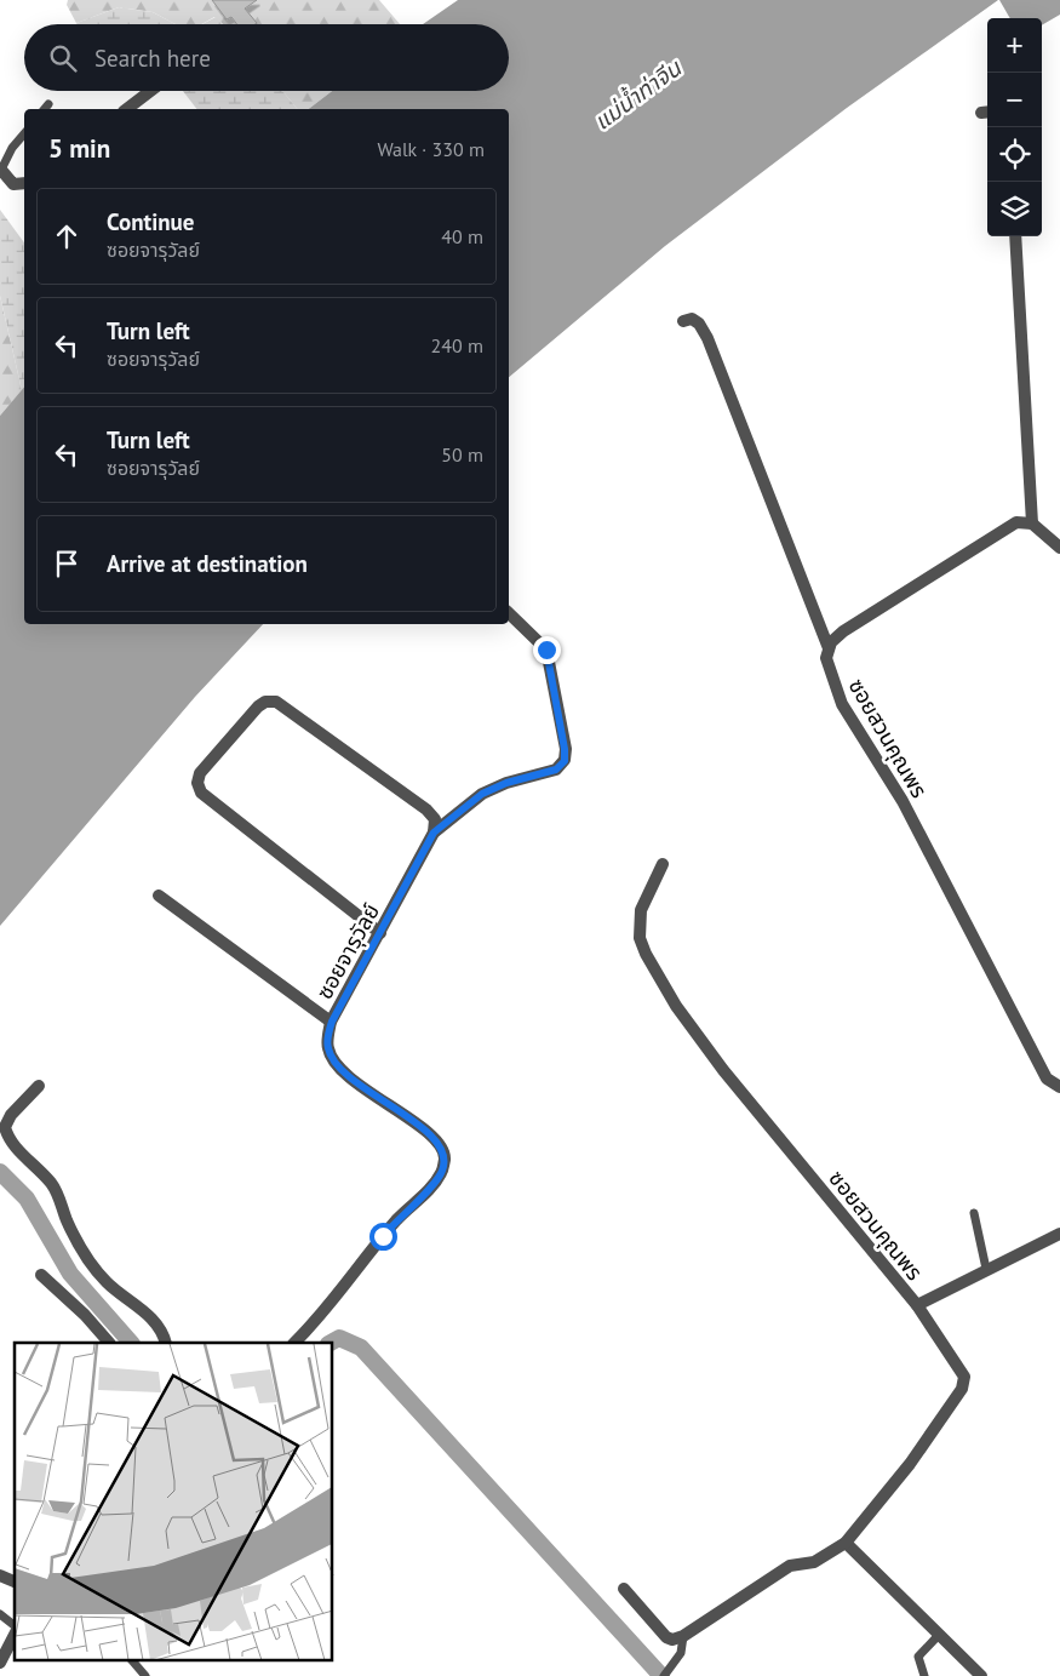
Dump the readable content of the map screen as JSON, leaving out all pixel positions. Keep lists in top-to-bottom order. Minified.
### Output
{"streets":{"street":["ซอยสวนคุณพร","ซอยจารุวัลย์"]},"water":["แม่น้ำท่าจีน"],"page":{"map_buttons":["+","−"],"search":"Search here","heading":["5 min","Walk · 330 m"],"list":[["Continue","ซอยจารุวัลย์","40 m"],["Turn left","ซอยจารุวัลย์","240 m"],["Turn left","ซอยจารุวัลย์","50 m"],"Arrive at destination"]}}
